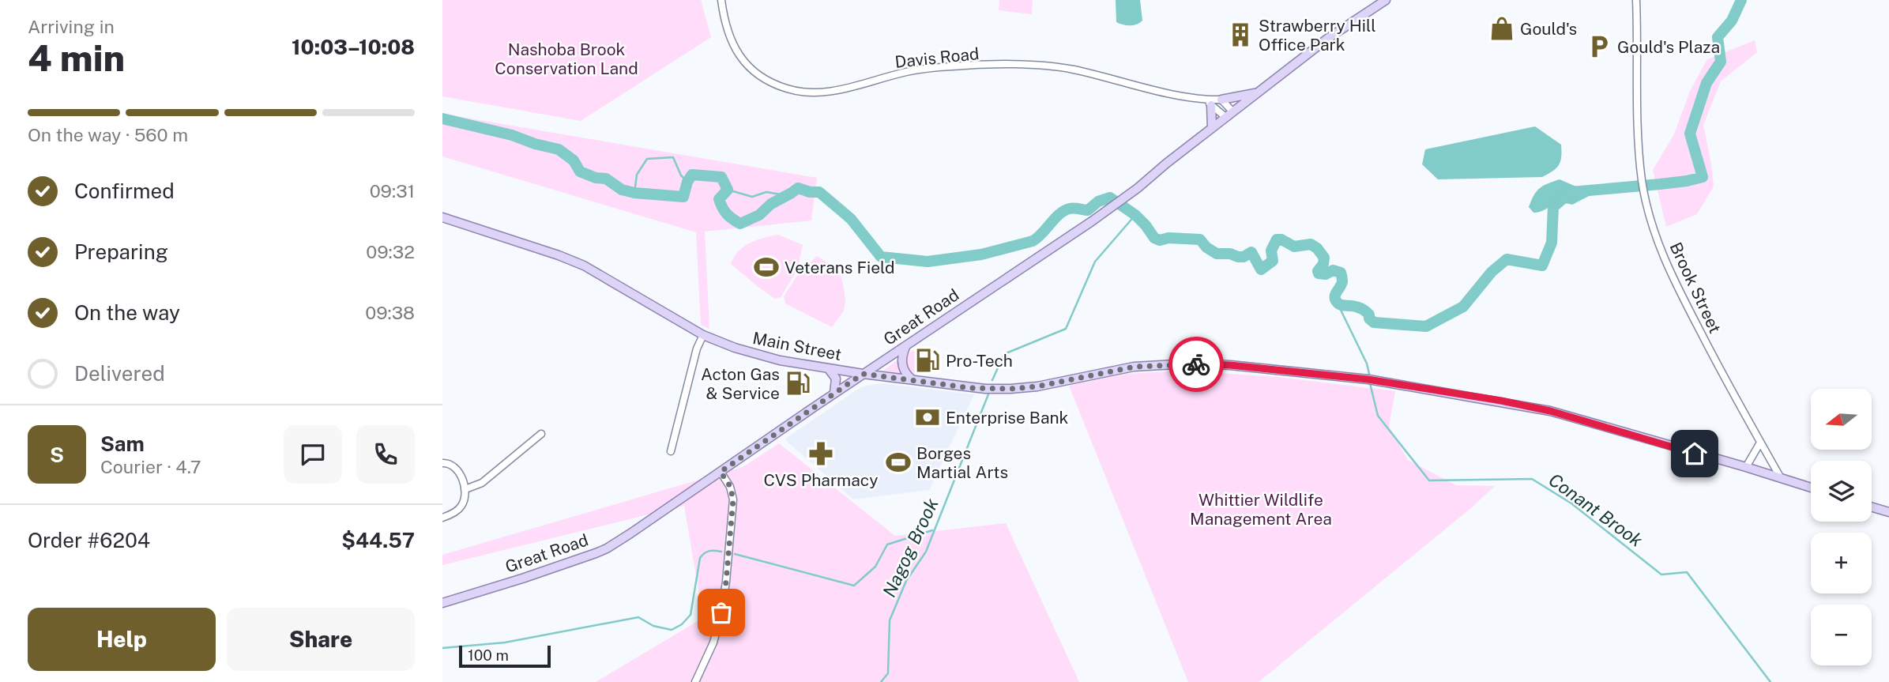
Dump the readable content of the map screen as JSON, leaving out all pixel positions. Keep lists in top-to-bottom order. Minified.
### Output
{"streets":{"main road":["Great Road","Main Street"],"street":["Davis Road","Brook Street"]},"crossings":[["Davis Road","Great Road"],["Brook Street","Main Street"],["Great Road","Main Street"]],"water":["Conant Brook","Nagog Brook"],"parks":["Nashoba Brook Conservation Land","Whittier Wildlife Management Area"],"places":{"shop":["Gould's"],"building":["Strawberry Hill Office Park"],"parking":["Gould's Plaza"],"sports":["Veterans Field","Borges Martial Arts"],"fuel station":["Pro-Tech","Acton Gas & Service"],"bank":["Enterprise Bank"],"pharmacy":["CVS Pharmacy"]},"scale_bar":"100 m","north":"left","page":{"heading":["4 min","Arriving in","10:03–10:08"],"panel":["Sam","Courier · 4.7","Order #6204","$44.57"],"bar":"On the way · 560 m","list":[["Confirmed","09:31"],["Preparing","09:32"],["On the way","09:38"],"Delivered"],"map_buttons":["+","−"],"round":"S","buttons":["Help","Share"],"scale":"100 m"}}
